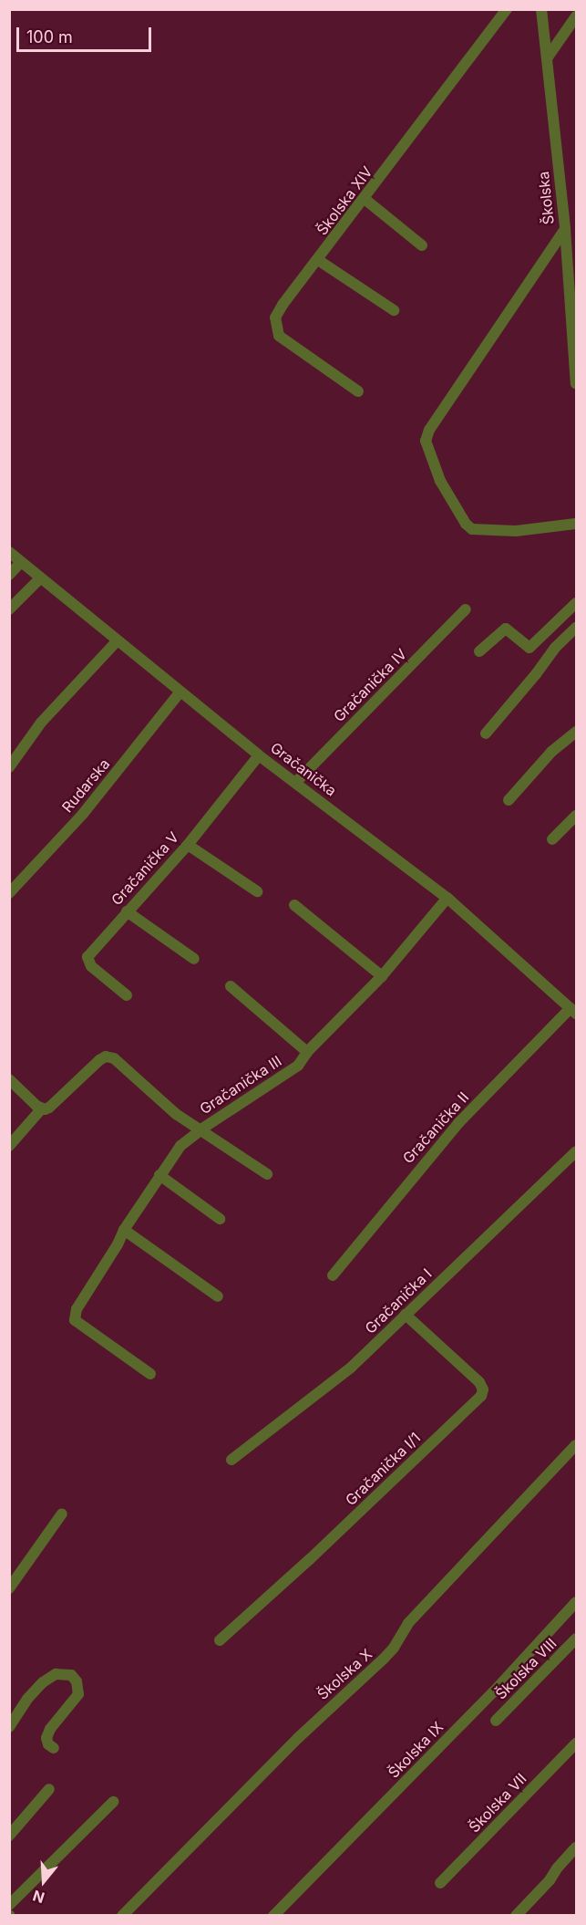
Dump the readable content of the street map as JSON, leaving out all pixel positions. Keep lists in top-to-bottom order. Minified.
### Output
{"streets":{"street":["Školska","Školska XIV","Gračanička IV","Gračanička","Rudarska","Gračanička V","Gračanička III","Gračanička II","Gračanička I","Gračanička I/1","Školska VIII","Školska X","Školska IX","Školska VII"]},"crossings":[["Gračanička IV","Gračanička"],["Gračanička","Rudarska"],["Gračanička","Gračanička V"],["Gračanička","Gračanička III"],["Gračanička","Gračanička II"],["Gračanička I","Gračanička I/1"]],"scale_bar":"100 m","north":"bottom"}
